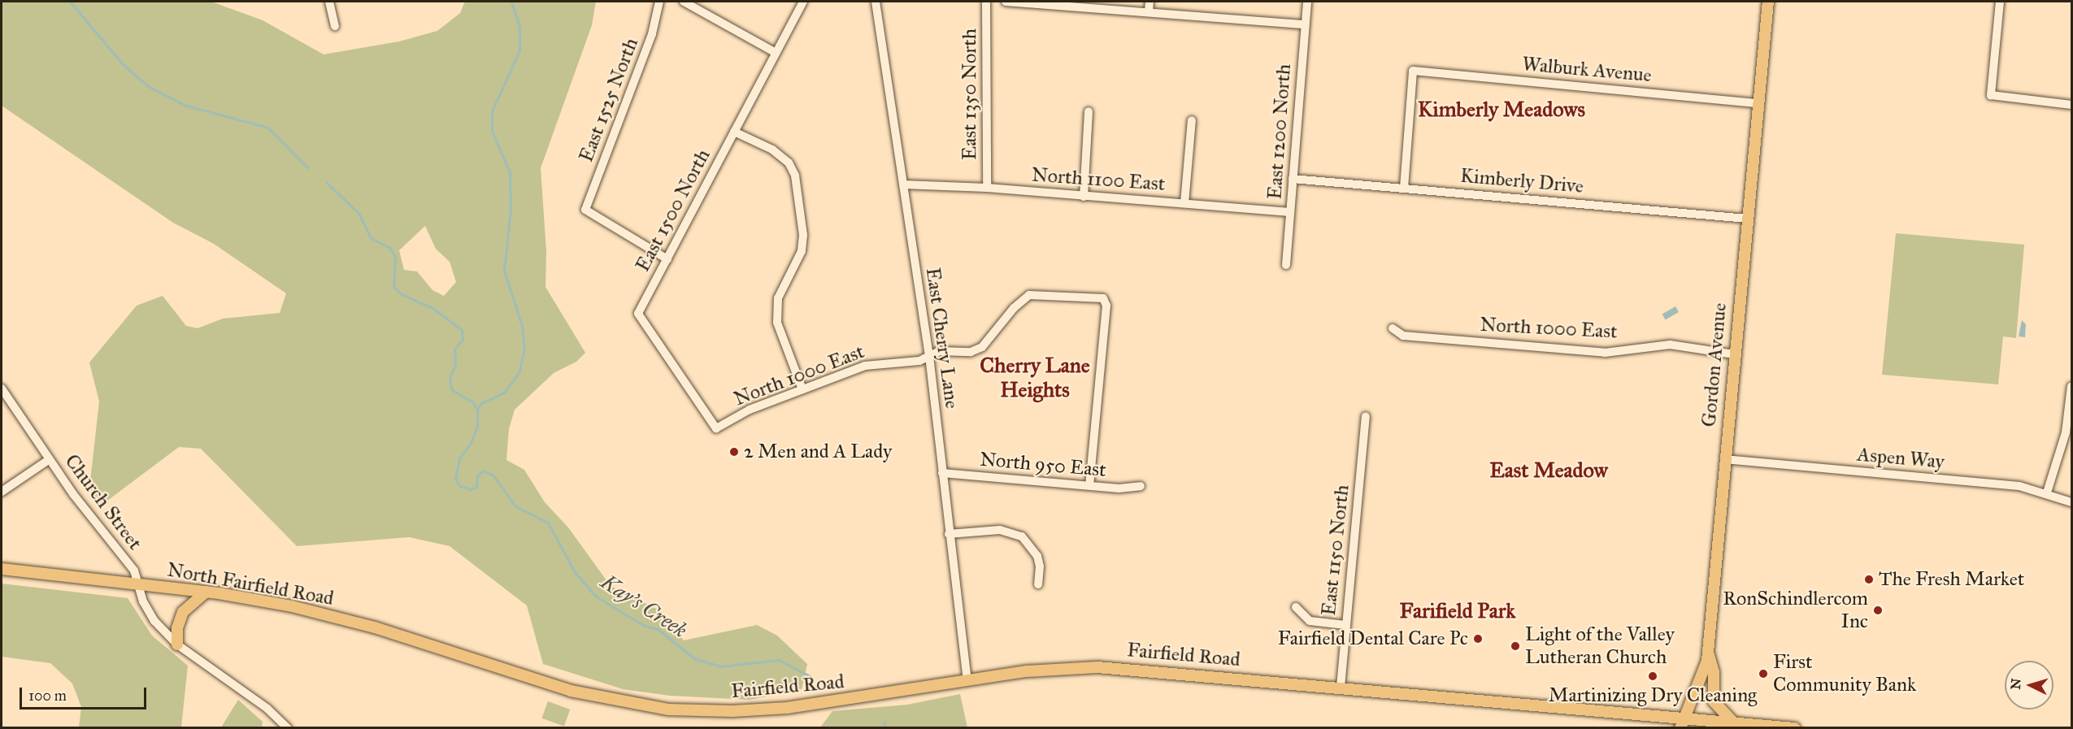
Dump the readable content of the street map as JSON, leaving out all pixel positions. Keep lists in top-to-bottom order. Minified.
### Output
{"streets":{"main road":["Gordon Avenue","North Fairfield Road","Fairfield Road"],"street":["Walburk Avenue","East 1350 North","East 1525 North","East 1200 North","North 1100 East","Kimberly Drive","East 1500 North","North 1000 East","East Cherry Lane","Aspen Way","North 950 East","Church Street","East 1150 North"]},"crossings":[["Walburk Avenue","Kimberly Drive"],["Walburk Avenue","Gordon Avenue"],["East 1350 North","North 1100 East"],["East 1525 North","East 1500 North"],["East 1200 North","North 1100 East"],["East 1200 North","Kimberly Drive"],["North 1100 East","East Cherry Lane"],["Kimberly Drive","Gordon Avenue"],["East 1500 North","North 1000 East"],["North 1000 East","East Cherry Lane"],["North 1000 East","Gordon Avenue"],["North 1000 East","North 950 East"],["East Cherry Lane","North 950 East"],["East Cherry Lane","Fairfield Road"],["Gordon Avenue","Aspen Way"],["Gordon Avenue","Fairfield Road"],["Church Street","North Fairfield Road"],["East 1150 North","Fairfield Road"],["North Fairfield Road","Fairfield Road"]],"districts":["Kimberly Meadows","Cherry Lane Heights","East Meadow","Farifield Park"],"water":["Kay's Creek"],"places":["2 Men and A Lady","The Fresh Market","RonSchindlercom Inc","Fairfield Dental Care Pc","Light of the Valley Lutheran Church","First Community Bank","Martinizing Dry Cleaning"],"scale_bar":"100 m","north":"left"}
